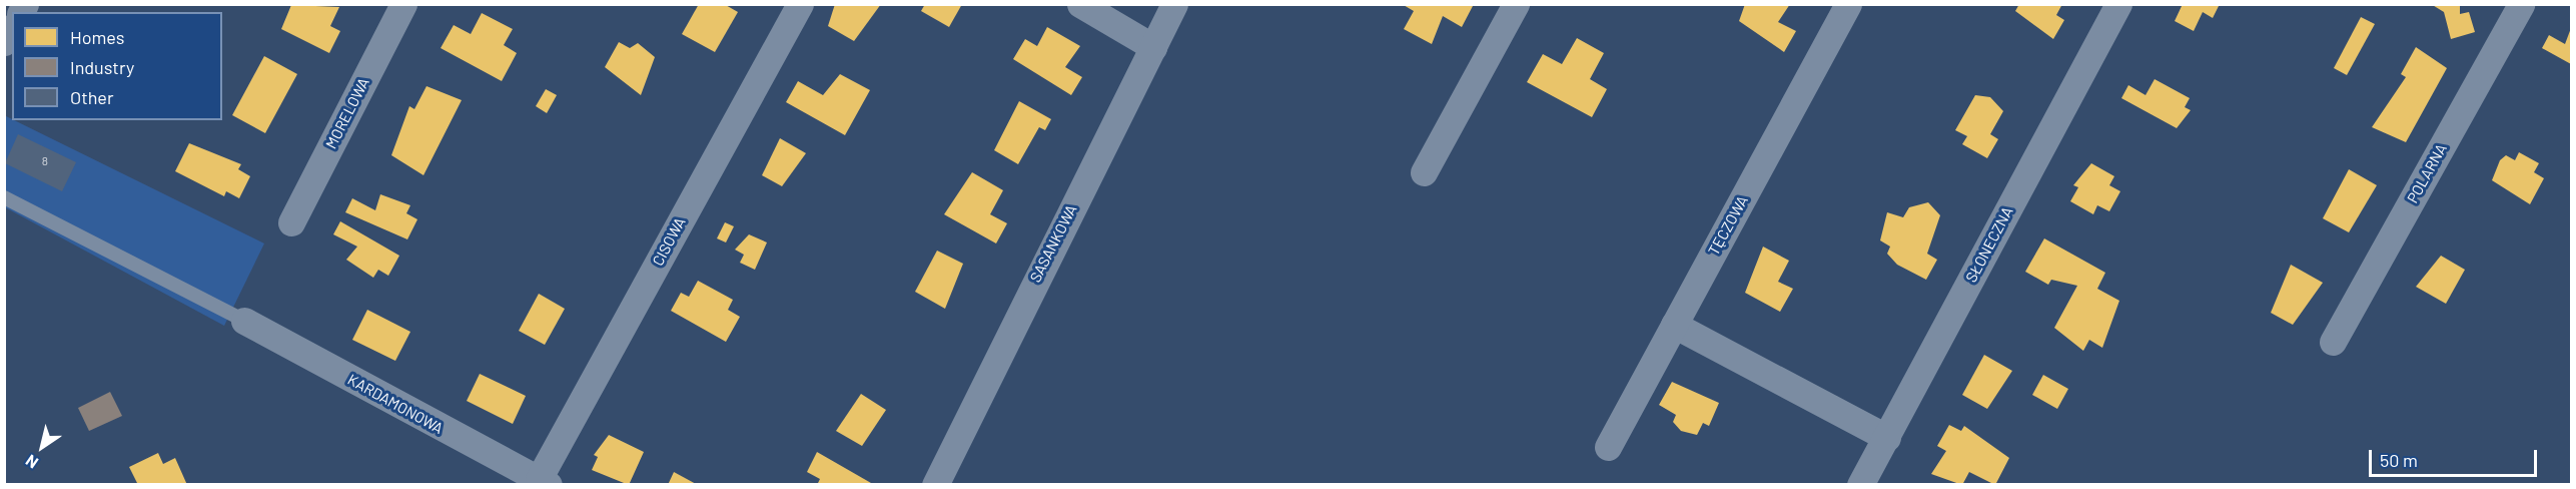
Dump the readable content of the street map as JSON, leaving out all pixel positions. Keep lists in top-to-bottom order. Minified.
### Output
{"streets":{"street":["MORELOWA","POLARNA","TĘCZOWA","CISOWA","SASANKOWA","SŁONECZNA","KARDAMONOWA"]},"crossings":[["CISOWA","KARDAMONOWA"]],"house_numbers":["8"],"legend":["Homes","Industry","Other"],"scale_bar":"50 m","north":"bottom left"}
